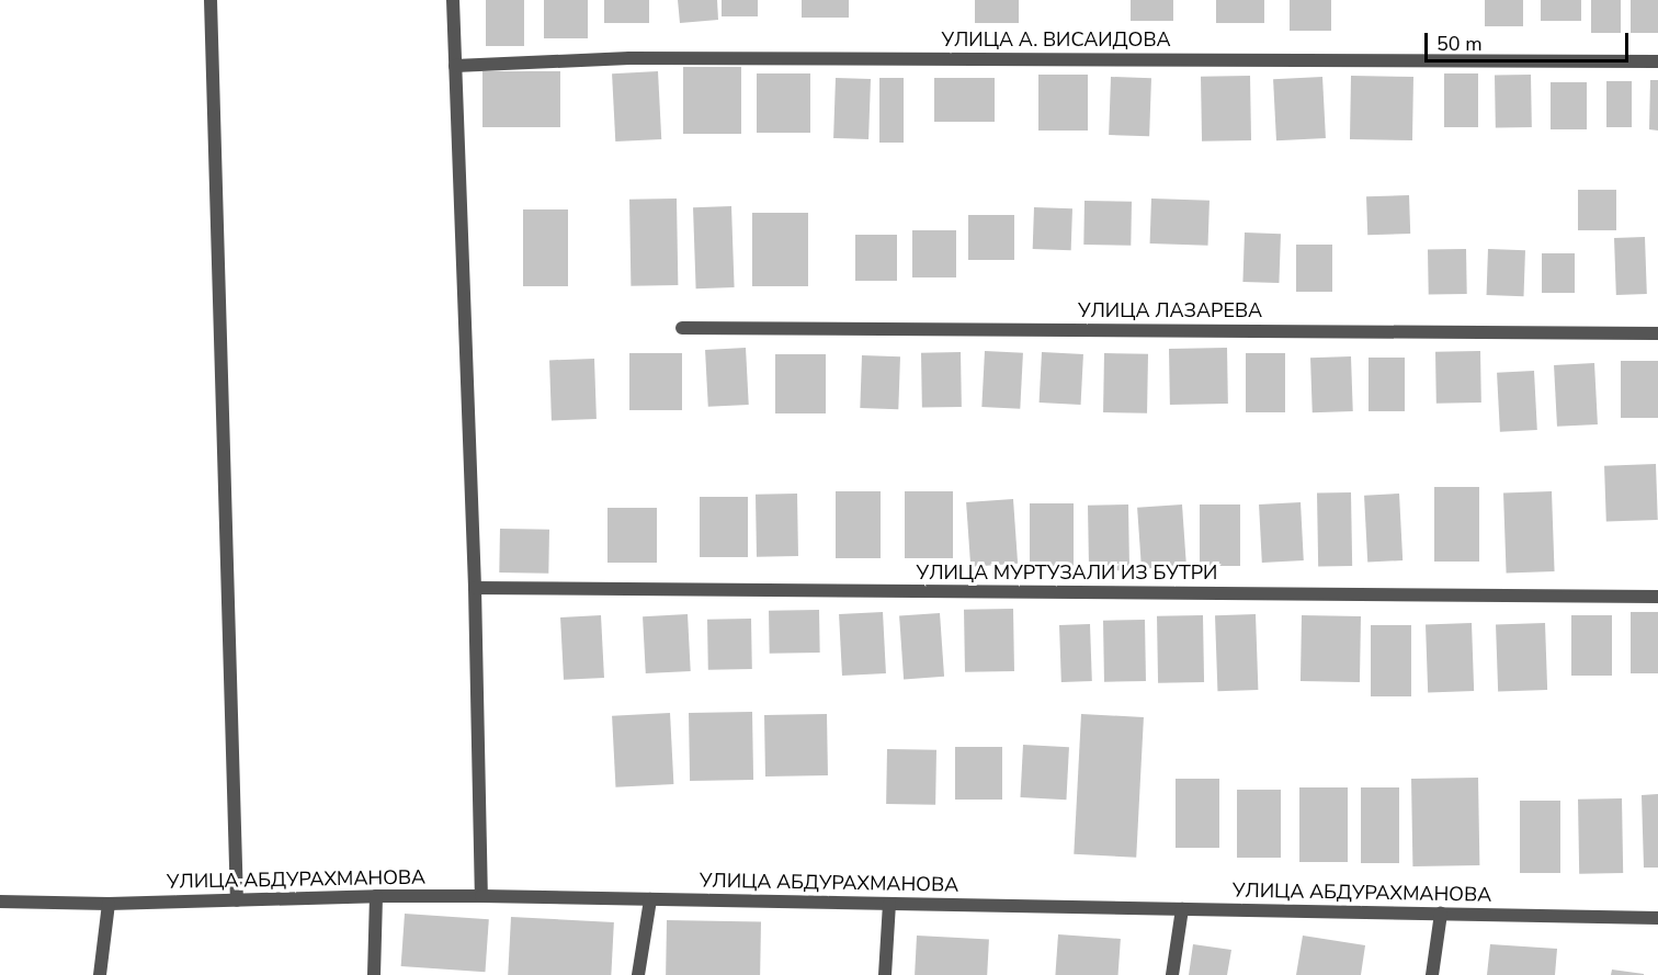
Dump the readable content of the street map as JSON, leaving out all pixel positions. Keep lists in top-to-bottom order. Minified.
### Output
{"streets":{"street":["УЛИЦА А. ВИСАИДОВА","УЛИЦА ЛАЗАРЕВА","УЛИЦА МУРТУЗАЛИ ИЗ БУТРИ","УЛИЦА АБДУРАХМАНОВА"]},"scale_bar":"50 m"}
